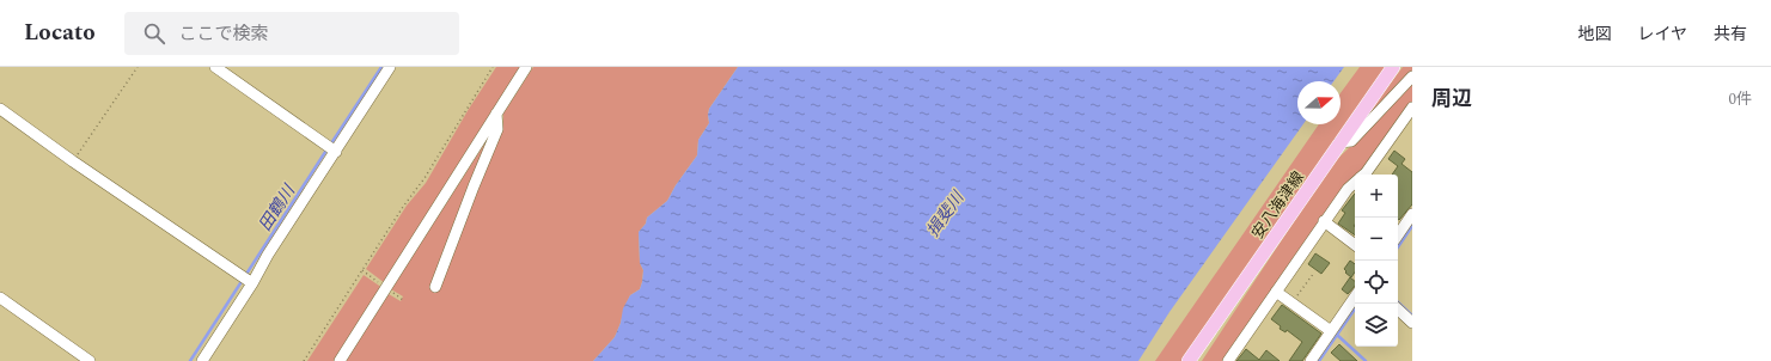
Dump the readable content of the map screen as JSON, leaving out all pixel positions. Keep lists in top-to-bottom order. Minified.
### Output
{"streets":{"main road":["安八海津線"]},"water":["田鶴川","揖斐川"],"north":"right","page":{"header":"Locato","search":"ここで検索","nav":["地図","レイヤ","共有"],"heading":["周辺","0件"],"map_buttons":["+","−"]}}
